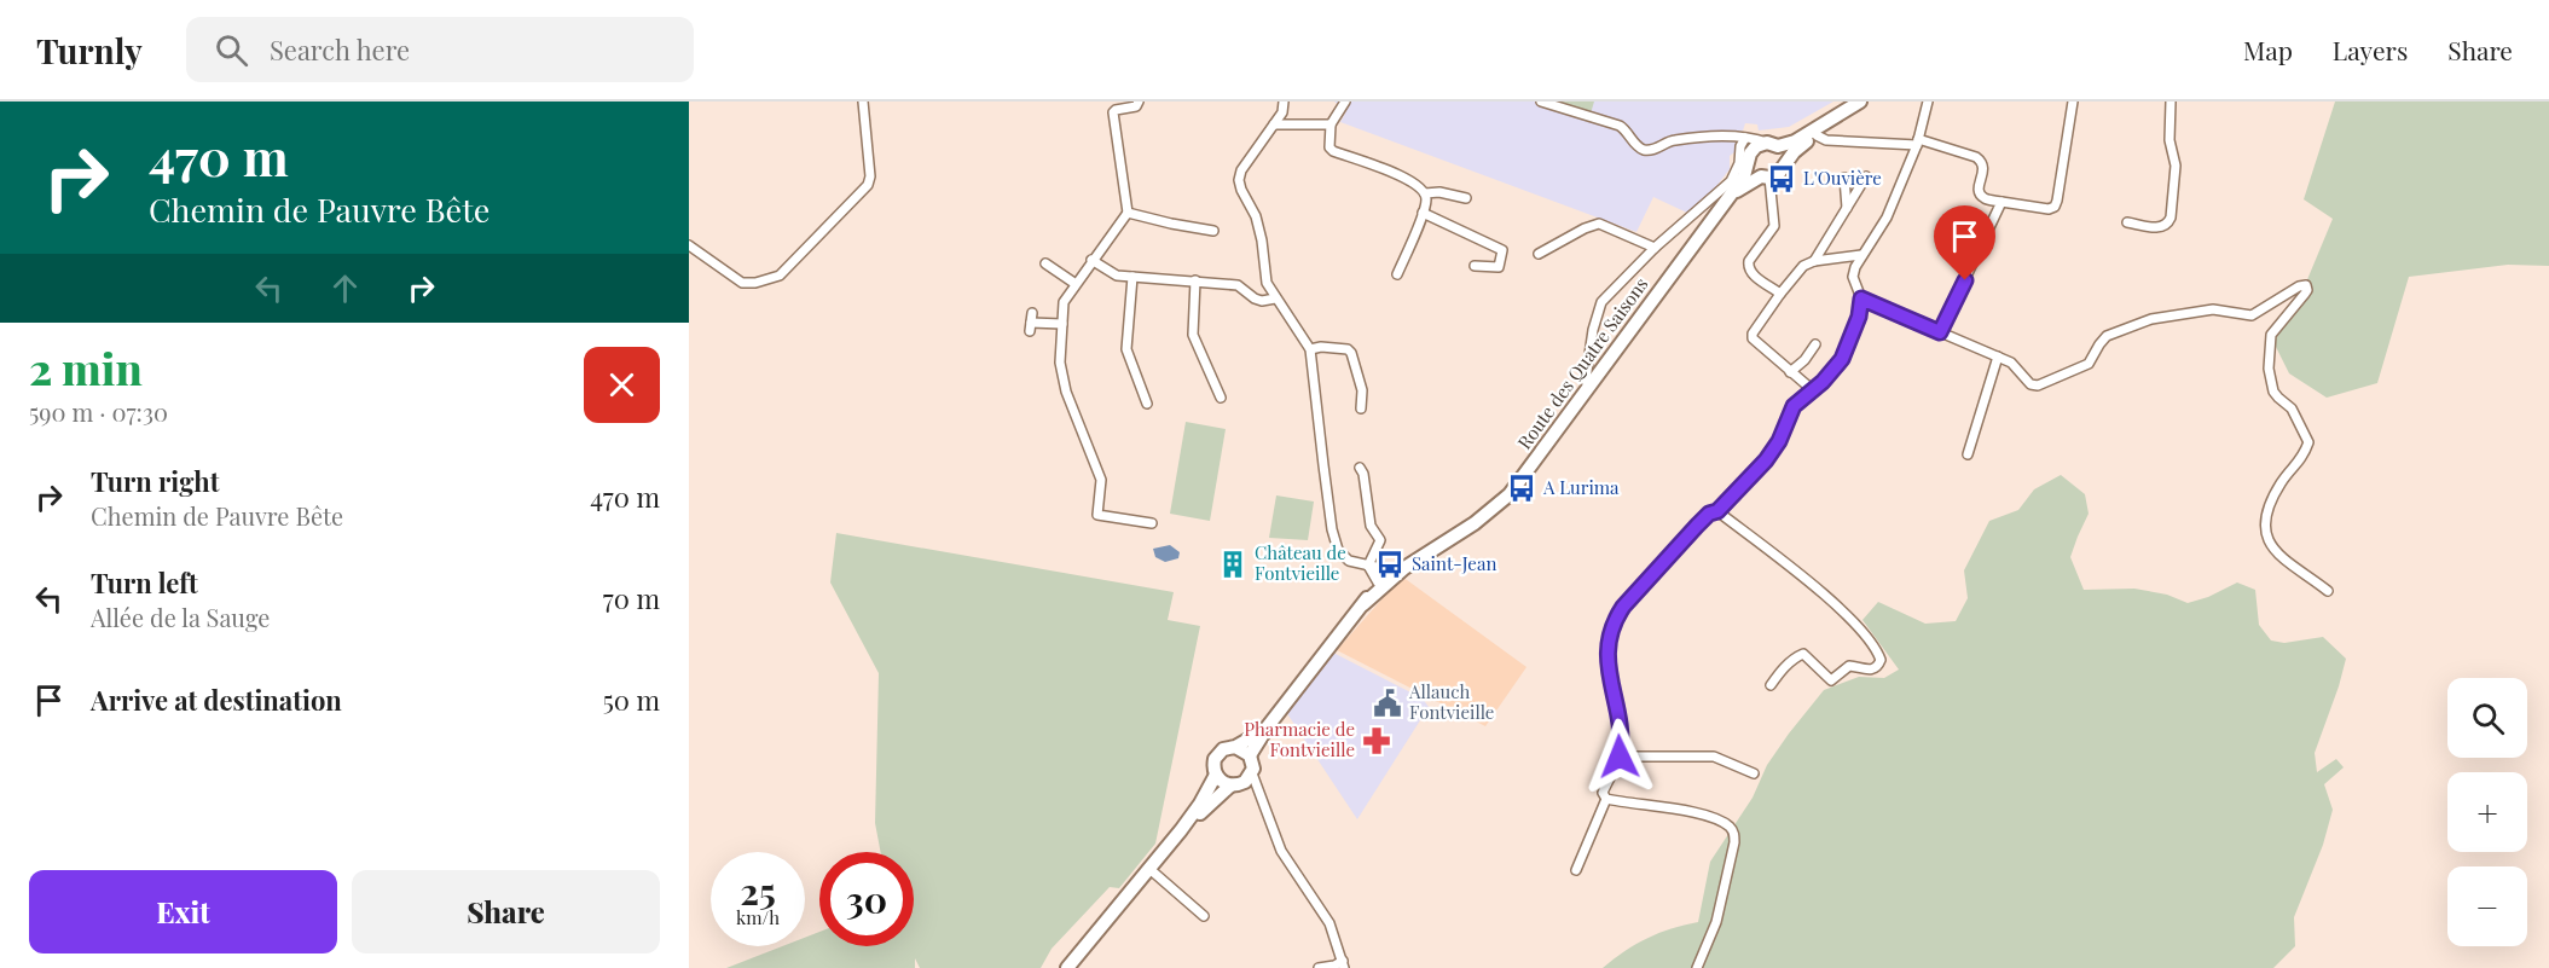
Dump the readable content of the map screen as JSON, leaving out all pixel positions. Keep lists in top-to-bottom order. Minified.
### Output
{"streets":{"main road":["Route des Quatre Saisons"]},"places":{"bus stop":["L'Ouvière","A Lurima","Saint-Jean"],"building":["Château de Fontvieille"],"public building":["Allauch Fontvieille"],"pharmacy":["Pharmacie de Fontvieille"]},"page":{"header":"Turnly","search":"Search here","nav":["Map","Layers","Share"],"turn":["470 m","Chemin de Pauvre Bête"],"heading":["2 min","590 m · 07:30"],"list":[{"name":"Turn right","note":"Chemin de Pauvre Bête","value":"470 m"},{"name":"Turn left","note":"Allée de la Sauge","value":"70 m"},{"name":"Arrive at destination","value":"50 m"}],"map_buttons":["+","−"],"speed":"25 km/h","limit":"30","buttons":["Exit","Share"]}}
